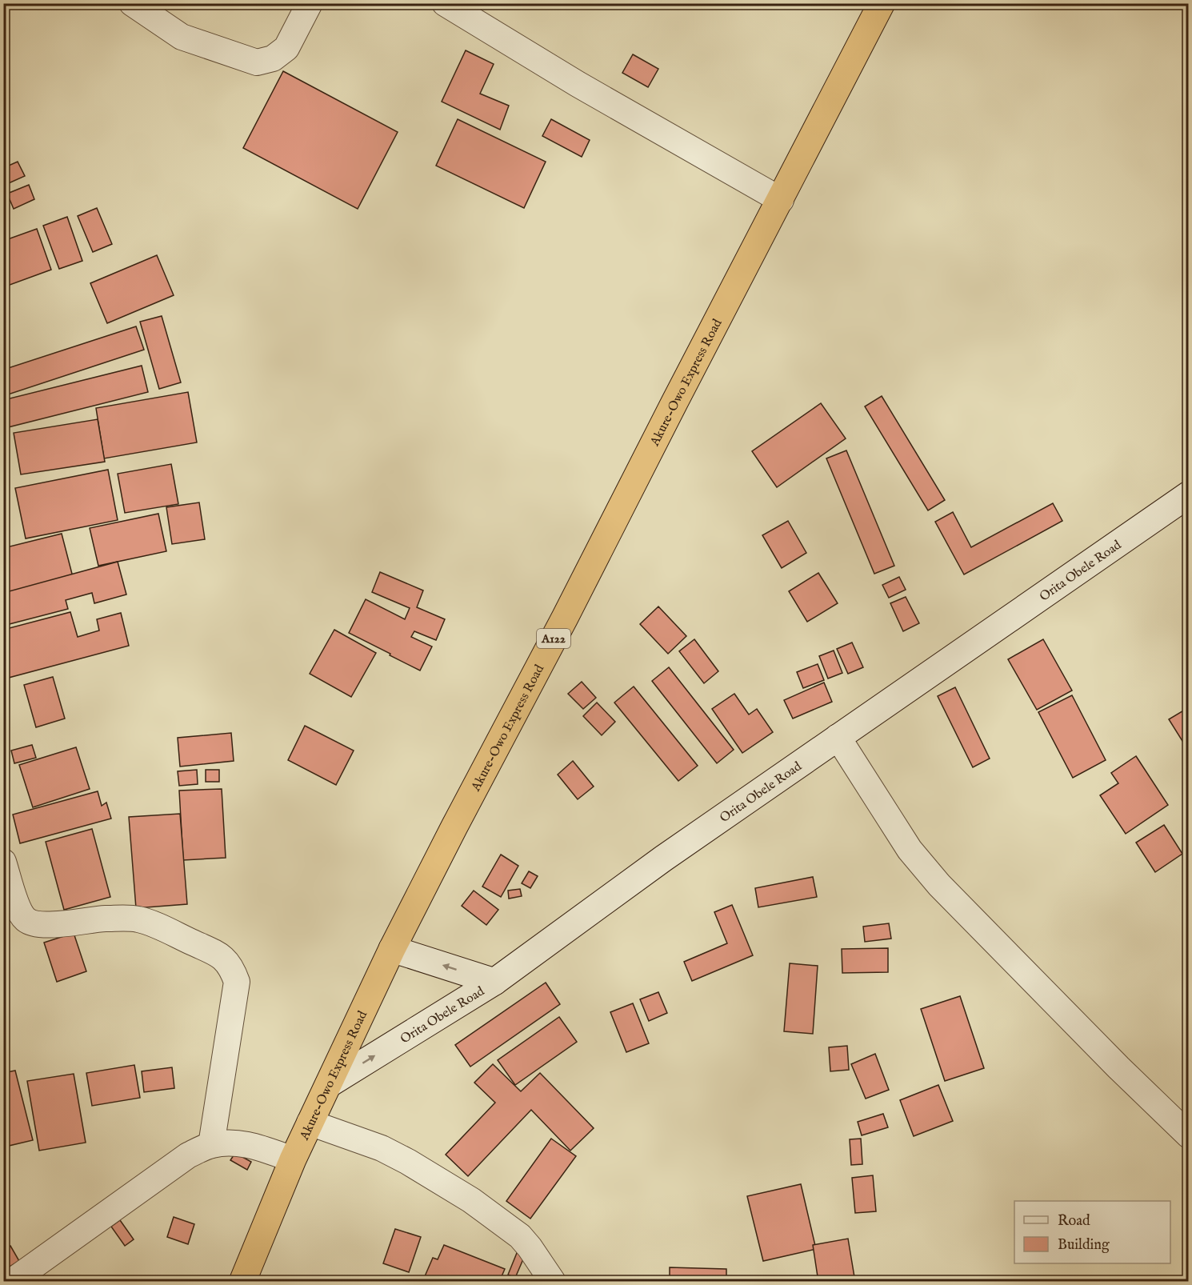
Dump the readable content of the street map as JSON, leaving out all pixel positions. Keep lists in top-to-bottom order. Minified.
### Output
{"streets":{"highway":["Akure-Owo Express Road","A122"],"main road":["Orita Obele Road"]},"crossings":[["Akure-Owo Express Road","Orita Obele Road"]],"legend":["Road","Building"]}
